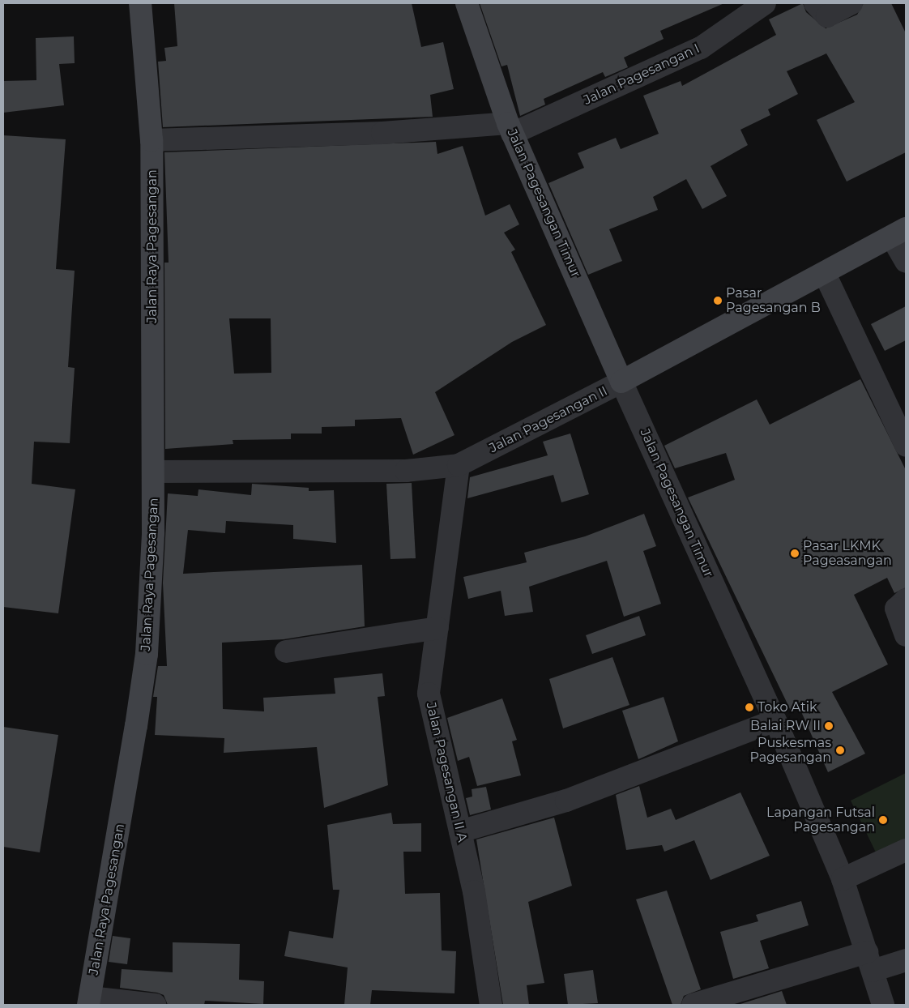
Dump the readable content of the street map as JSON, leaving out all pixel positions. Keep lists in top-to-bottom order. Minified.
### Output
{"streets":{"main road":["Jalan Pagesangan Timur","Jalan Raya Pagesangan","Jalan Pagesangan II"],"street":["Jalan Pagesangan I","Jalan Pagesangan II A"]},"crossings":[["Jalan Pagesangan I","Jalan Pagesangan Timur"],["Jalan Pagesangan Timur","Jalan Pagesangan II"],["Jalan Raya Pagesangan","Jalan Pagesangan II"],["Jalan Pagesangan II","Jalan Pagesangan II A"]],"places":["Pasar Pagesangan B","Pasar LKMK Pageasangan","Toko Atik","Balai RW II","Puskesmas Pagesangan","Lapangan Futsal Pagesangan"]}
